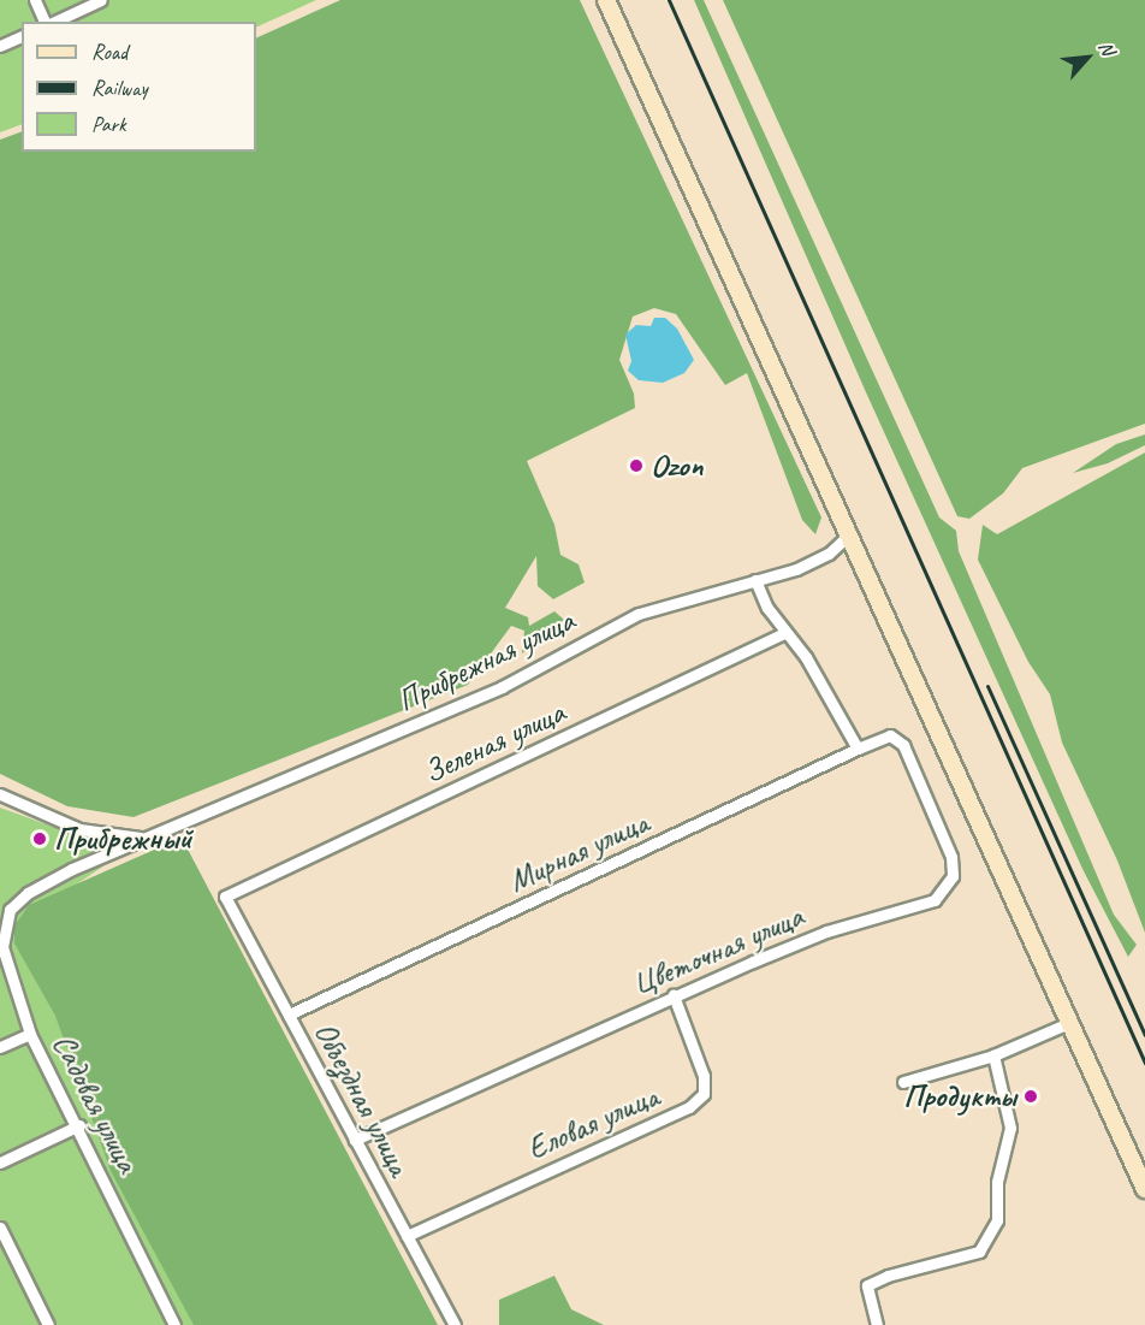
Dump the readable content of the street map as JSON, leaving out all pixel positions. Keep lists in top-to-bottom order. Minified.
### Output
{"streets":{"street":["Прибрежная улица","Зеленая улица","Мирная улица","Цветочная улица","Объездная улица","Садовая улица","Еловая улица"]},"crossings":[["Прибрежная улица","Садовая улица"],["Зеленая улица","Объездная улица"],["Мирная улица","Цветочная улица"],["Мирная улица","Объездная улица"],["Цветочная улица","Объездная улица"],["Цветочная улица","Еловая улица"],["Объездная улица","Еловая улица"]],"places":["Ozon","Прибрежный","Продукты"],"legend":["Road","Railway","Park"],"north":"top right"}
